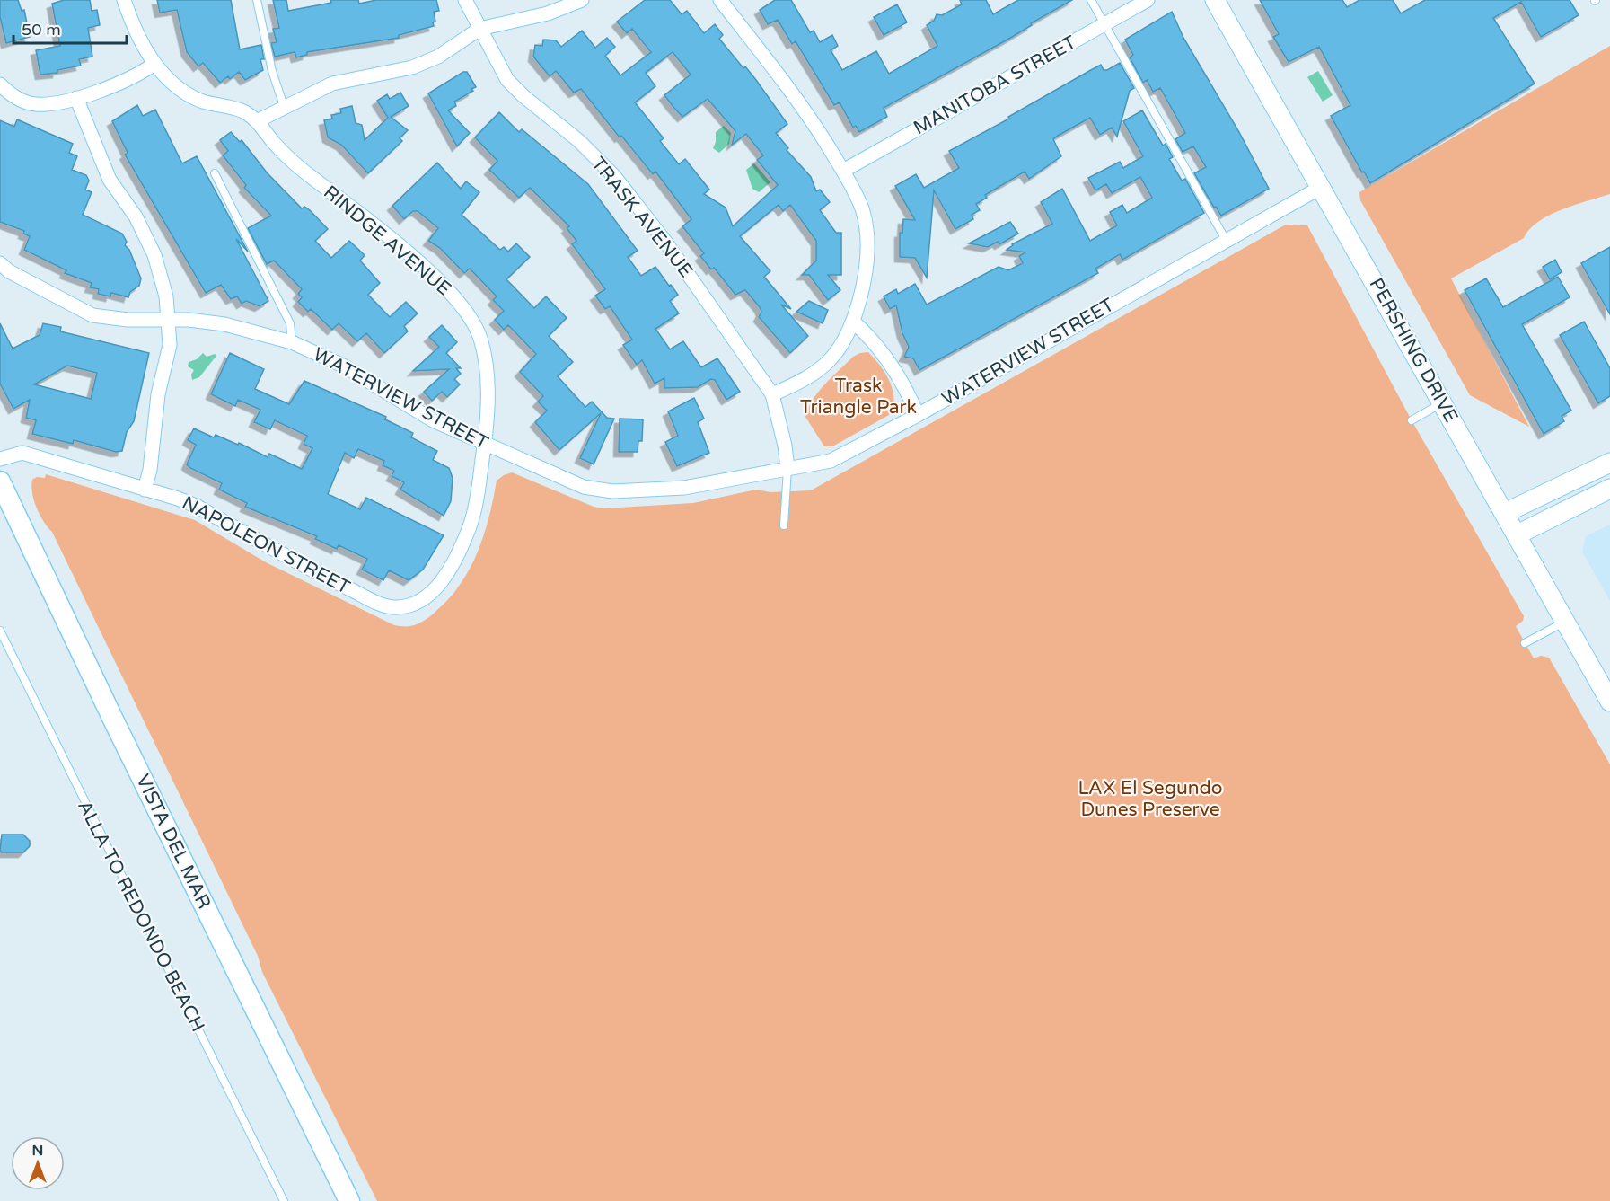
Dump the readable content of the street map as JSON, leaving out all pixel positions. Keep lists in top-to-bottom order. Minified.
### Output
{"streets":{"main road":["PERSHING DRIVE","VISTA DEL MAR"],"street":["MANITOBA STREET","TRASK AVENUE","RINDGE AVENUE","WATERVIEW STREET","NAPOLEON STREET"],"lane":["ALLA TO REDONDO BEACH"]},"crossings":[["RINDGE AVENUE","WATERVIEW STREET"],["RINDGE AVENUE","NAPOLEON STREET"],["PERSHING DRIVE","WATERVIEW STREET"]],"parks":["Trask Triangle Park","LAX El Segundo Dunes Preserve"],"scale_bar":"50 m","north":"top"}
